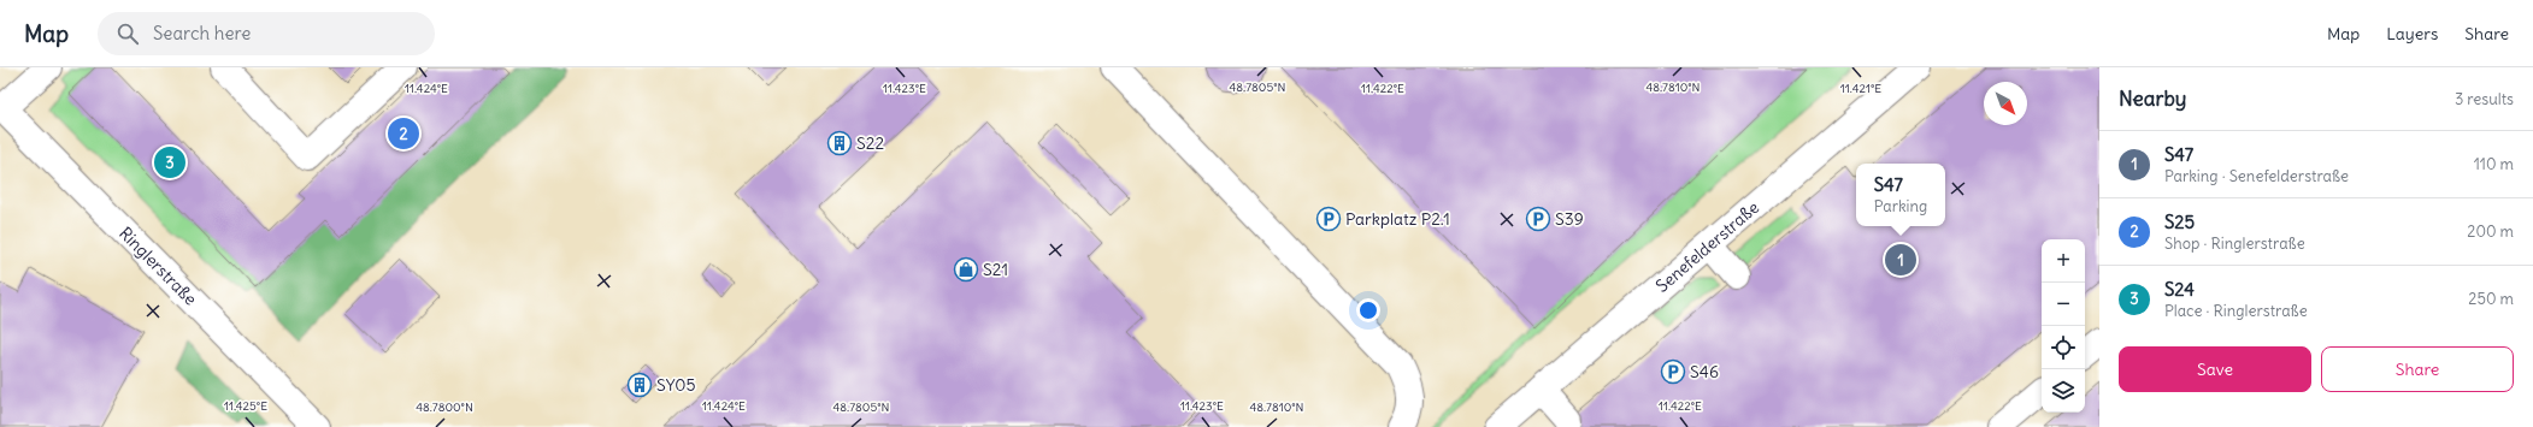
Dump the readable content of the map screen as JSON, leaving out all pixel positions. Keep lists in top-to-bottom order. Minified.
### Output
{"streets":{"street":["Senefelderstraße","Ringlerstraße"]},"places":{"building":["S22","SY05"],"parking":["Parkplatz P2.1","S39","S46"],"shop":["S21"]},"north":"bottom right","page":{"header":"Map","search":"Search here","nav":["Map","Layers","Share"],"heading":["Nearby","3 results"],"pins":["2","3","1"],"list":[{"mark":"1","name":"S47","note":"Parking · Senefelderstraße","value":"110 m"},{"mark":"2","name":"S25","note":"Shop · Ringlerstraße","value":"200 m"},{"mark":"3","name":"S24","note":"Place · Ringlerstraße","value":"250 m"}],"popup":["S47","Parking"],"map_buttons":["+","−"],"buttons":["Save","Share"]},"coordinates":["48.7805°N","48.7810°N","11.424°E","11.423°E","11.422°E","11.421°E","11.425°E","48.7800°N"]}
